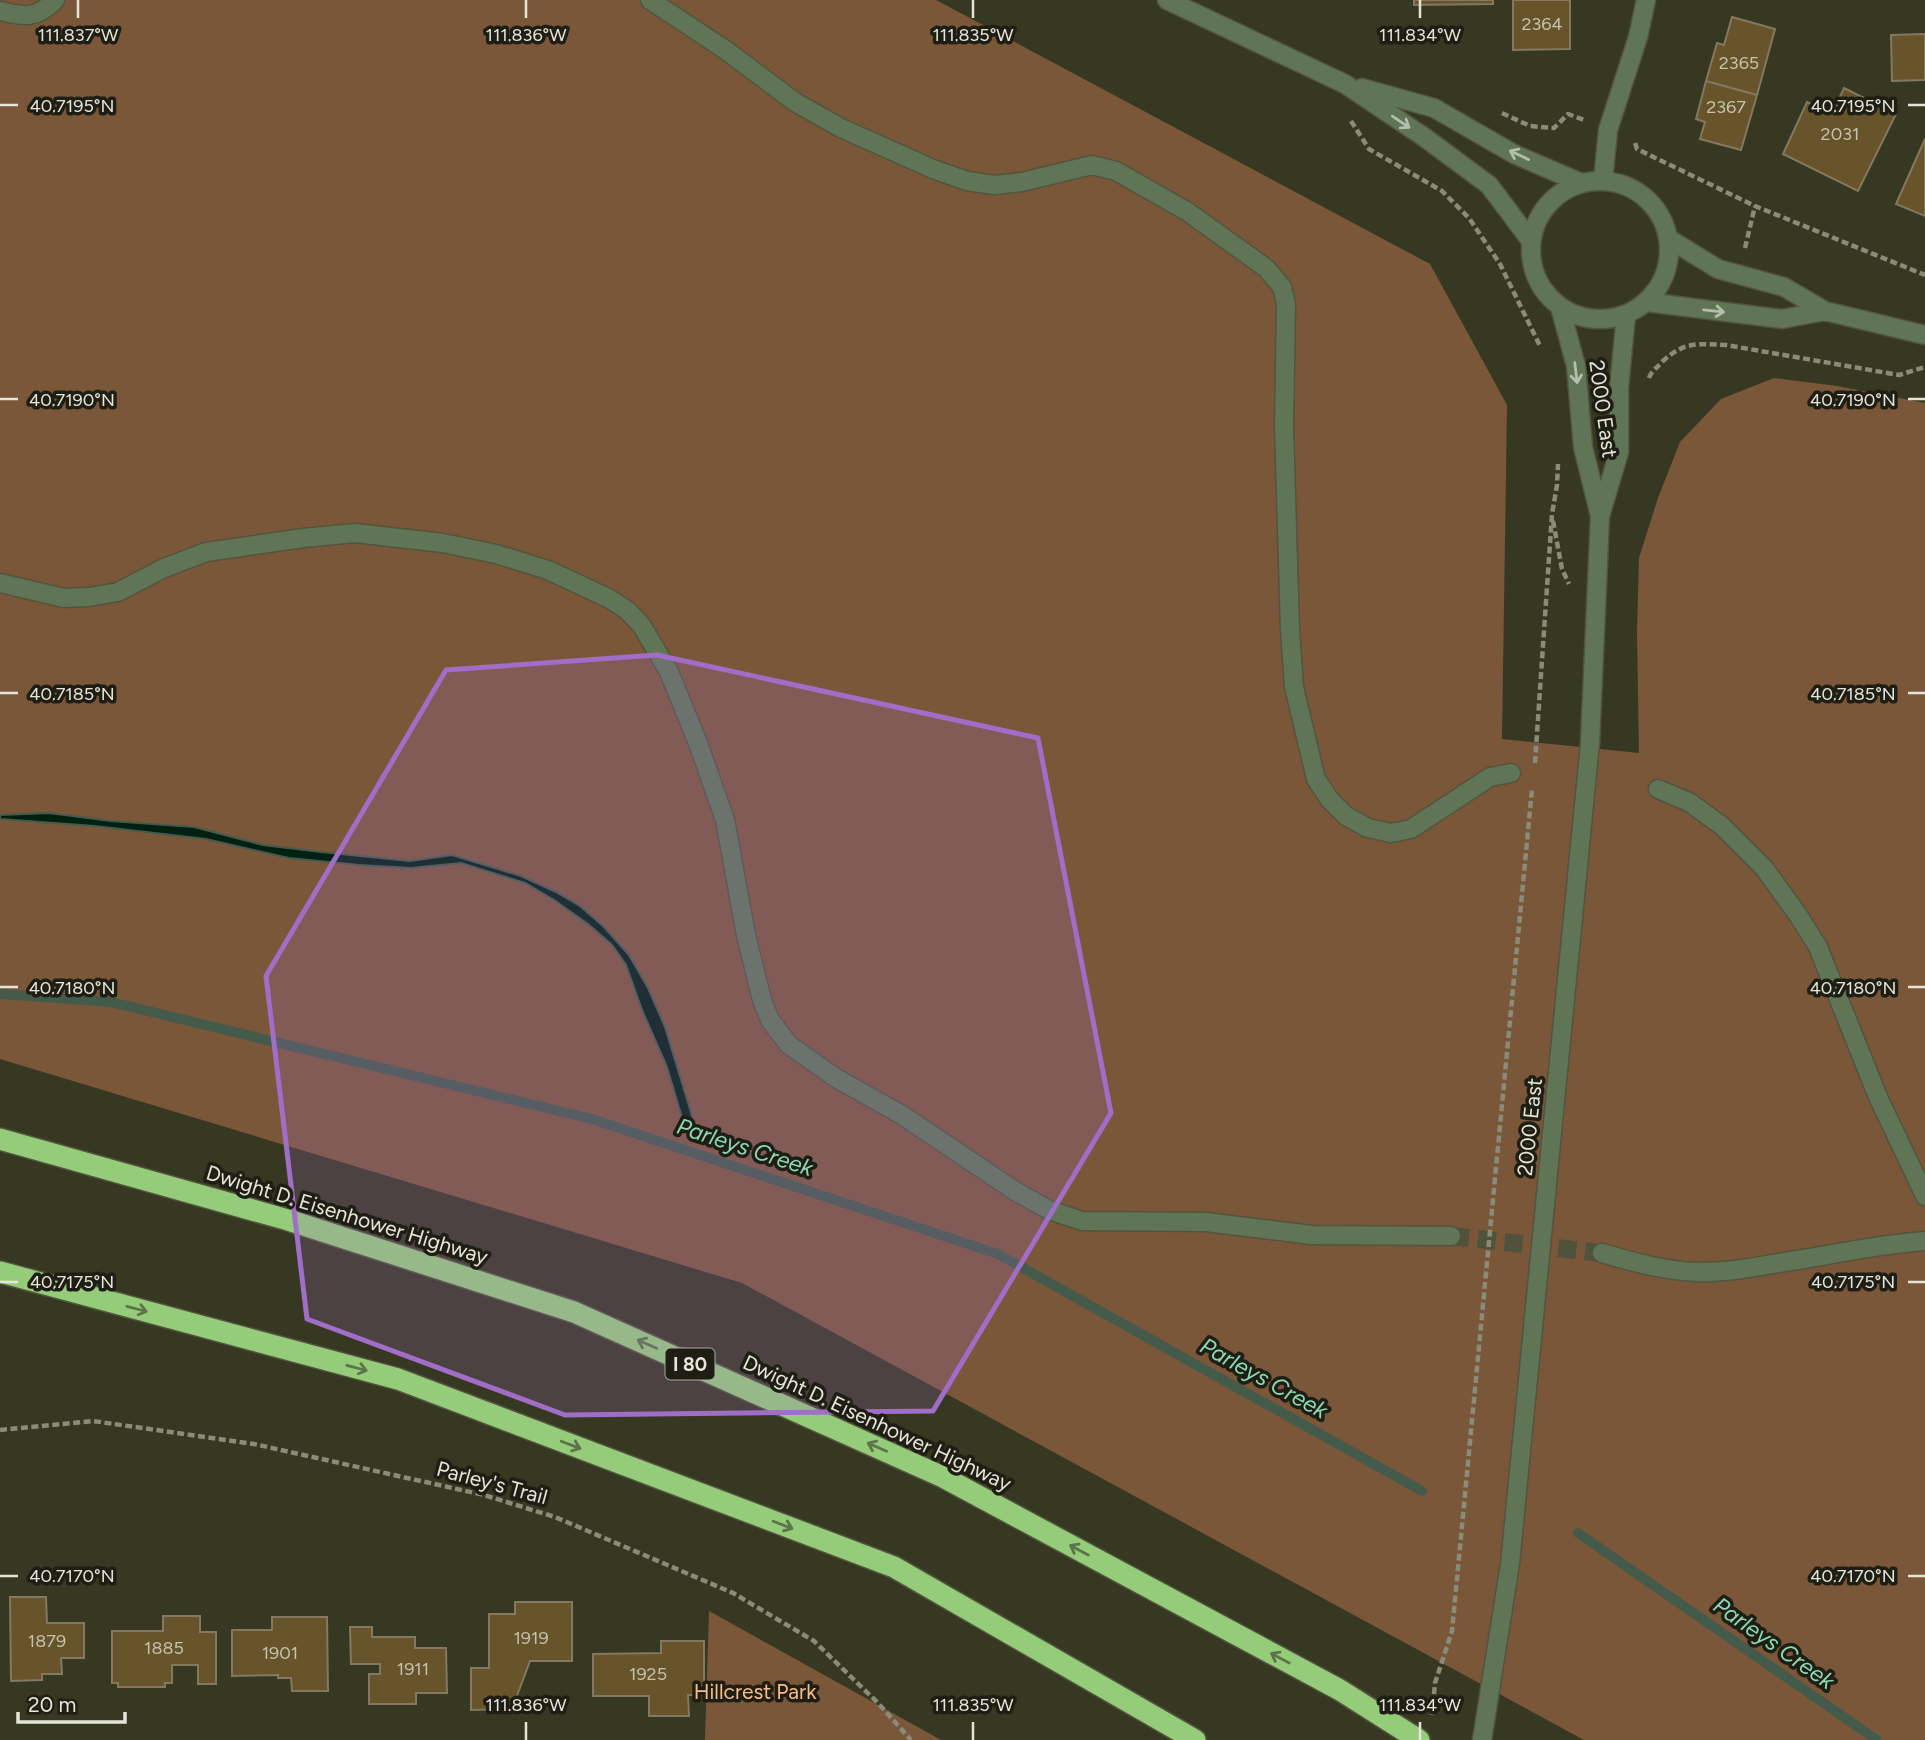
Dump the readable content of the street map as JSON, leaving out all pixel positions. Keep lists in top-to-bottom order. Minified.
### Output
{"streets":{"highway":["Dwight D. Eisenhower Highway","I 80"],"street":["2000 East"],"path":["Parley's Trail"]},"water":["Parleys Creek"],"parks":["Hillcrest Park"],"house_numbers":["2364","2365","2367","2031","1919","1879","1885","1901","1911","1925"],"scale_bar":"20 m","coordinates":["111.837°W","111.836°W","111.835°W","111.834°W","40.7195°N","40.7190°N","40.7185°N","40.7180°N","40.7175°N","40.7170°N"]}
